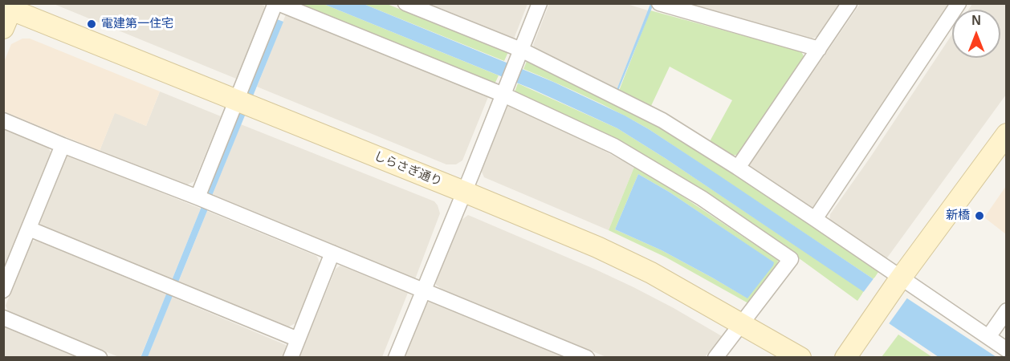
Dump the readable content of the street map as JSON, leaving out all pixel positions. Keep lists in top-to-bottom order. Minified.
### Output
{"streets":{"street":["しらさぎ通り"]},"places":["電建第一住宅","新橋"],"north":"top"}
